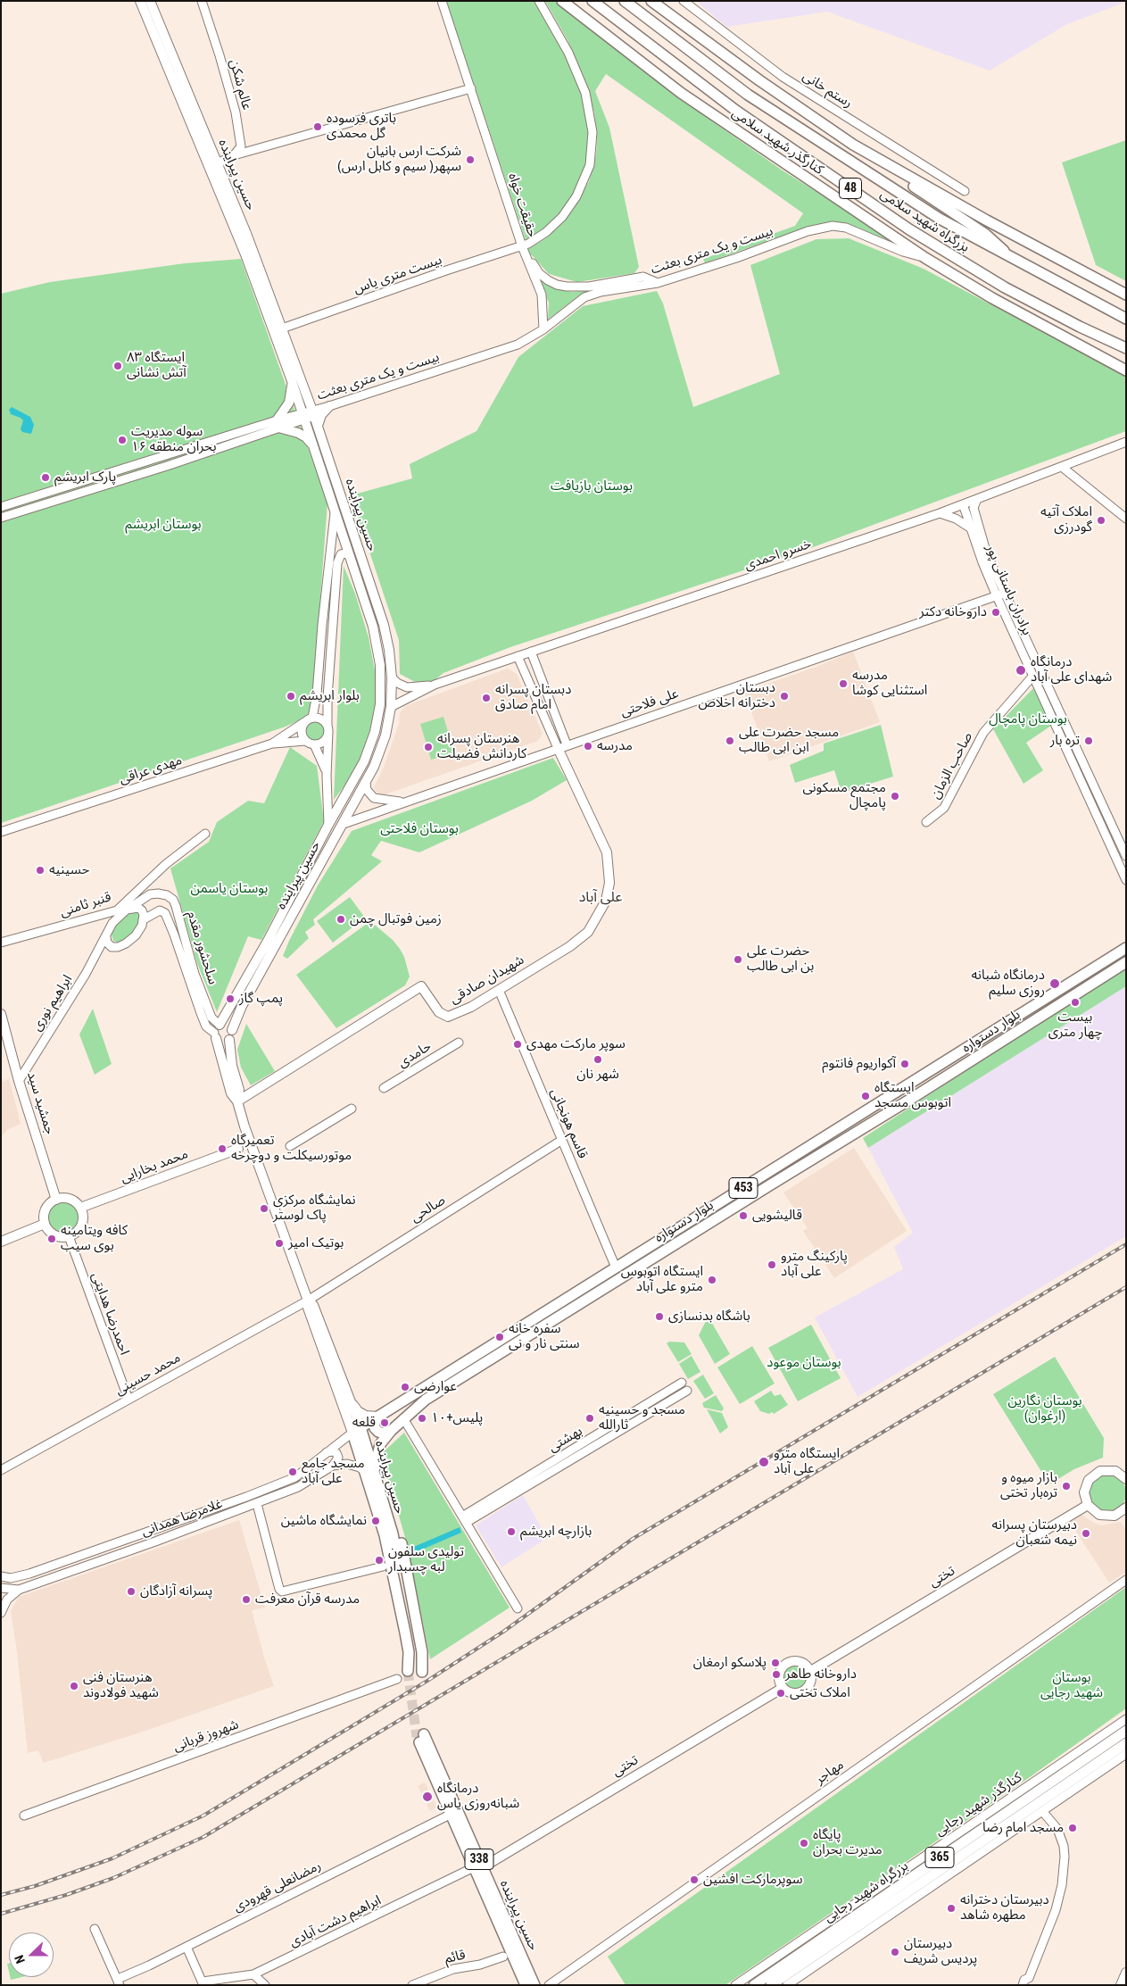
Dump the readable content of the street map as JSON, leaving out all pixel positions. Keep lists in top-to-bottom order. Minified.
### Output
{"streets":{"main road":["کنارگذر شهید سلامی","حسین پیراینده","48","بزرگراه شهید سلامی","شهیدان صادقی","بلوار دستواره","جمشید سید","محمد بخارایی","453","تختی","365","338","بزرگراه شهید رجایی"],"street":["عالم شکن","رستم خانی","حقیقت خواه","بیست و یک متری بعثت","بیست متری یاس","خسرو احمدی","برادران باستانی پور","علی فلاحتی","صاحب الزمان","مهدی عراقی","قنبر ثامنی","سلحشور مقدم","ابراهیم نوری","حامدی","قاسم هونجانی","صالحی","احمدرضا هدایتی","محمد حسینی","بهشتی","غلامرضا همدانی","شهروز قربانی","مهاجر","کنارگذر شهید رجایی","رمضانعلی قهرودی","ابراهیم دشت آبادی","قائم"]},"crossings":[["کنارگذر شهید سلامی","بیست و یک متری بعثت"],["حسین پیراینده","بیست و یک متری بعثت"],["حسین پیراینده","بیست متری یاس"],["حسین پیراینده","علی فلاحتی"],["حسین پیراینده","سلحشور مقدم"],["حسین پیراینده","شهیدان صادقی"],["حسین پیراینده","بلوار دستواره"],["حسین پیراینده","صالحی"],["حسین پیراینده","محمد حسینی"],["حسین پیراینده","غلامرضا همدانی"],["حسین پیراینده","تختی"],["حسین پیراینده","ابراهیم دشت آبادی"],["حقیقت خواه","بیست و یک متری بعثت"],["حقیقت خواه","بیست متری یاس"],["خسرو احمدی","برادران باستانی پور"],["برادران باستانی پور","علی فلاحتی"],["برادران باستانی پور","صاحب الزمان"],["علی فلاحتی","شهیدان صادقی"],["سلحشور مقدم","ابراهیم نوری"],["شهیدان صادقی","قاسم هونجانی"],["ابراهیم نوری","جمشید سید"],["بلوار دستواره","قاسم هونجانی"],["بلوار دستواره","غلامرضا همدانی"],["جمشید سید","محمد بخارایی"],["جمشید سید","احمدرضا هدایتی"],["قاسم هونجانی","صالحی"],["محمد بخارایی","احمدرضا هدایتی"],["صالحی","محمد حسینی"],["احمدرضا هدایتی","محمد حسینی"],["تختی","ابراهیم دشت آبادی"]],"districts":["علی آباد"],"parks":["بوستان بازیافت","بوستان ابریشم","بوستان پامچال","بوستان فلاحتی","بوستان یاسمن","بوستان موعود","بوستان نگارین (ارغوان)","بوستان شهید رجایی"],"places":["باتری فرسوده گل محمدی","شرکت ارس بانیان سپهر( سیم و کابل ارس)","ایستگاه ۸۳ آتش نشانی","سوله مدیریت بحران منطقه ۱۶","پارک ابریشم","املاک آتیه گودرزی","داروخانه دکتر","درمانگاه شهدای علی آباد","مدرسه استثنایی کوشا","بلوار ابریشم","دبستان دخترانه اخلاص","دبستان پسرانه امام صادق","مسجد حضرت علی ابن ابی طالب","تره بار","مدرسه","هنرستان پسرانه کاردانش فضیلت","مجتمع مسکونی پامچال","حسینیه","زمین فوتبال چمن","حضرت علی بن ابی طالب","درمانگاه شبانه روزی سلیم","پمپ گاز","بیست چهار متری","سوپر مارکت مهدی","شهر نان","آکواریوم فانتوم","ایستگاه اتوبوس مسجد","تعمیرگاه موتورسیکلت و دوچرخه","نمایشگاه مرکزی پاک لوستر","قالیشویی","کافه ویتامینه بوی سیب","بوتیک امیر","پارکینگ مترو علی آباد","ایستگاه اتوبوس مترو علی آباد","باشگاه بدنسازی","سفره خانه سنتی نار و نی","عوارضی","پلیس+۱۰","مسجد و حسینیه ثارالله","قلعه","ایستگاه مترو علی آباد","مسجد جامع علی آباد","بازار میوه و تره‌بار تختی","نمایشگاه ماشین","بازارچه ابریشم","دبیرستان پسرانه نیمه شعبان","تولیدی سلفون لبه‌ چسبدار","پسرانه آزادگان","مدرسه قرآن معرفت","پلاسکو ارمغان","داروخانه طاهر","هنرستان فنی شهید فولادوند","املاک تختی","درمانگاه شبانه‌روزی یاس","مسجد امام رضا","پایگاه مدیرت بحران","سوپرمارکت افشین","دبیرستان دخترانه مطهره شاهد","دبیرستان پردیس شریف"],"north":"left"}
